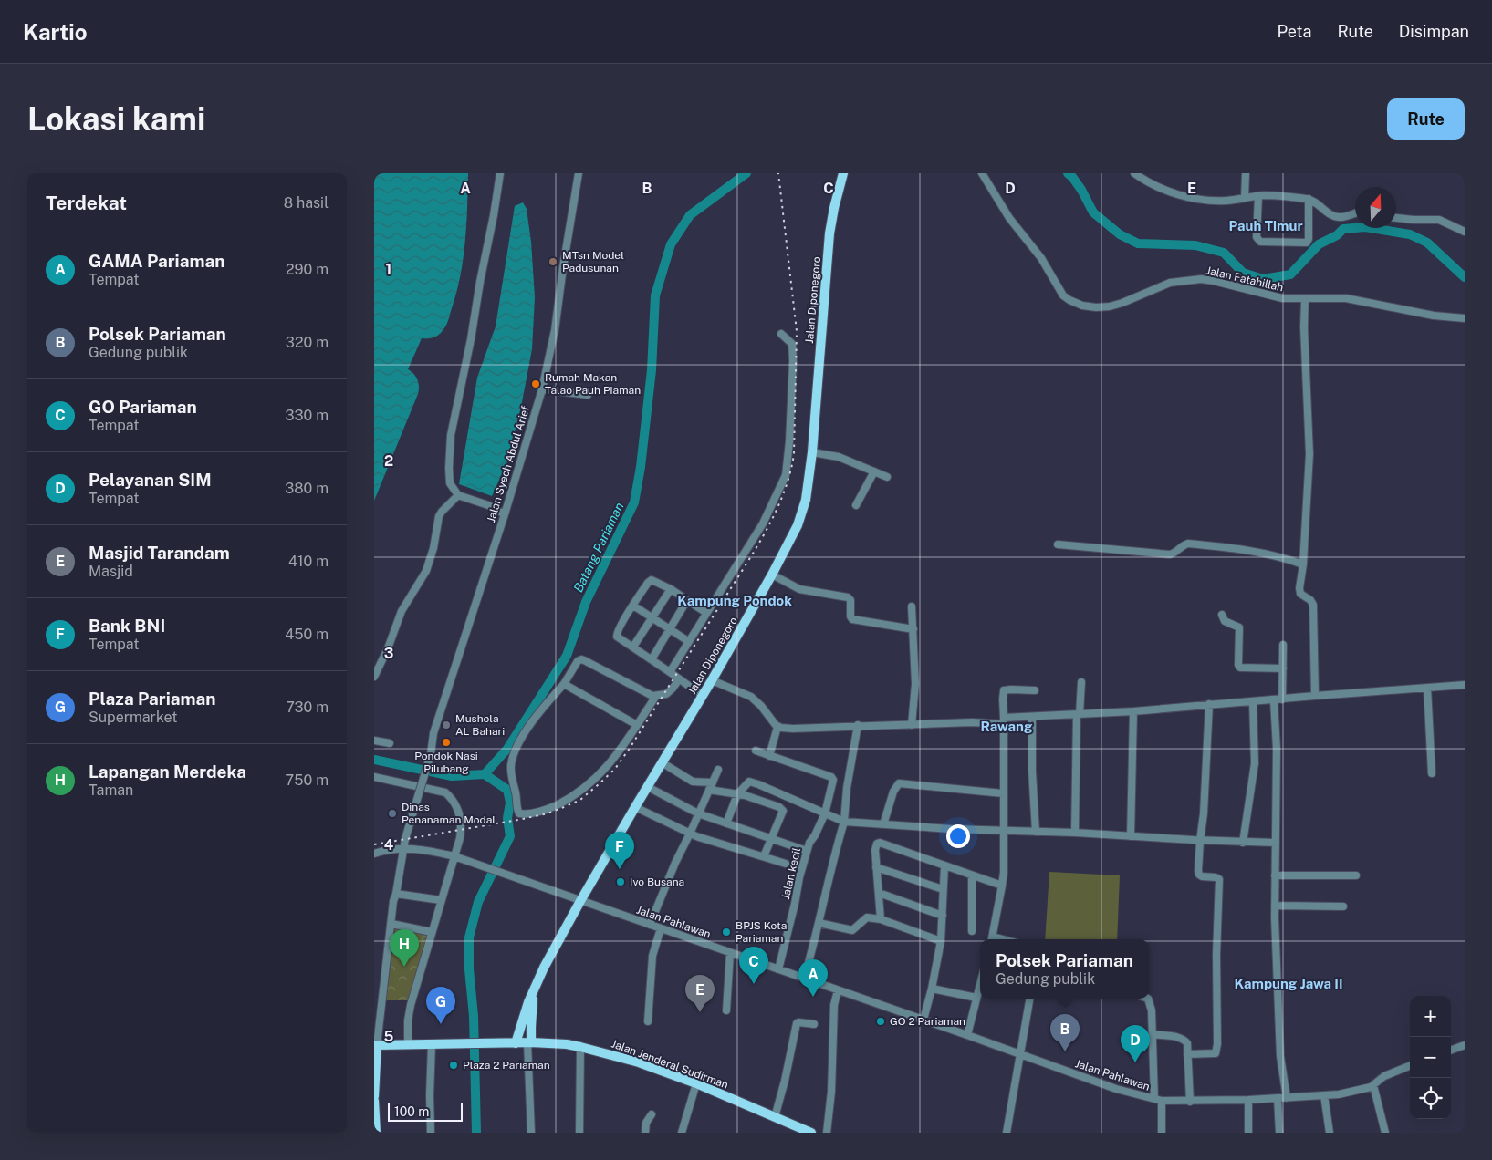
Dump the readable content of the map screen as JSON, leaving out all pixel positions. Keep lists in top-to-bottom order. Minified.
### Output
{"streets":{"main road":["Jalan Diponegoro","Jalan Jenderal Sudirman"],"street":["Jalan Fatahillah","Jalan Syech Abdul Arief","Jalan kecil","Jalan Pahlawan"]},"crossings":[["Jalan Diponegoro","Jalan Pahlawan"],["Jalan Diponegoro","Jalan Jenderal Sudirman"],["Jalan Syech Abdul Arief","Jalan Pahlawan"],["Jalan Syech Abdul Arief","Jalan Jenderal Sudirman"],["Jalan kecil","Jalan Pahlawan"]],"districts":["Pauh Timur","Kampung Pondok","Rawang","Kampung Jawa II"],"water":["Batang Pariaman"],"places":["MTsn Model Padusunan","Rumah Makan Talao Pauh Piaman","Mushola AL Bahari","Pondok Nasi Pilubang","Dinas Penanaman Modal","Ivo Busana","BPJS Kota Pariaman","GO 2 Pariaman","Plaza 2 Pariaman"],"scale_bar":"100 m","north":"top","page":{"header":"Kartio","nav":["Peta","Rute","Disimpan"],"buttons":"Rute","title":"Lokasi kami","heading":["Terdekat","8 hasil"],"list":[{"mark":"A","name":"GAMA Pariaman","note":"Tempat","value":"290 m"},{"mark":"B","name":"Polsek Pariaman","note":"Gedung publik","value":"320 m"},{"mark":"C","name":"GO Pariaman","note":"Tempat","value":"330 m"},{"mark":"D","name":"Pelayanan SIM","note":"Tempat","value":"380 m"},{"mark":"E","name":"Masjid Tarandam","note":"Masjid","value":"410 m"},{"mark":"F","name":"Bank BNI","note":"Tempat","value":"450 m"},{"mark":"G","name":"Plaza Pariaman","note":"Supermarket","value":"730 m"},{"mark":"H","name":"Lapangan Merdeka","note":"Taman","value":"750 m"}],"pins":["F","H","C","A","E","G","B","D"],"popup":["Polsek Pariaman","Gedung publik"],"map_buttons":["+","−"],"scale":"100 m"},"grid":{"columns":["A","B","C","D","E"],"rows":["1","2","3","4","5"]}}
